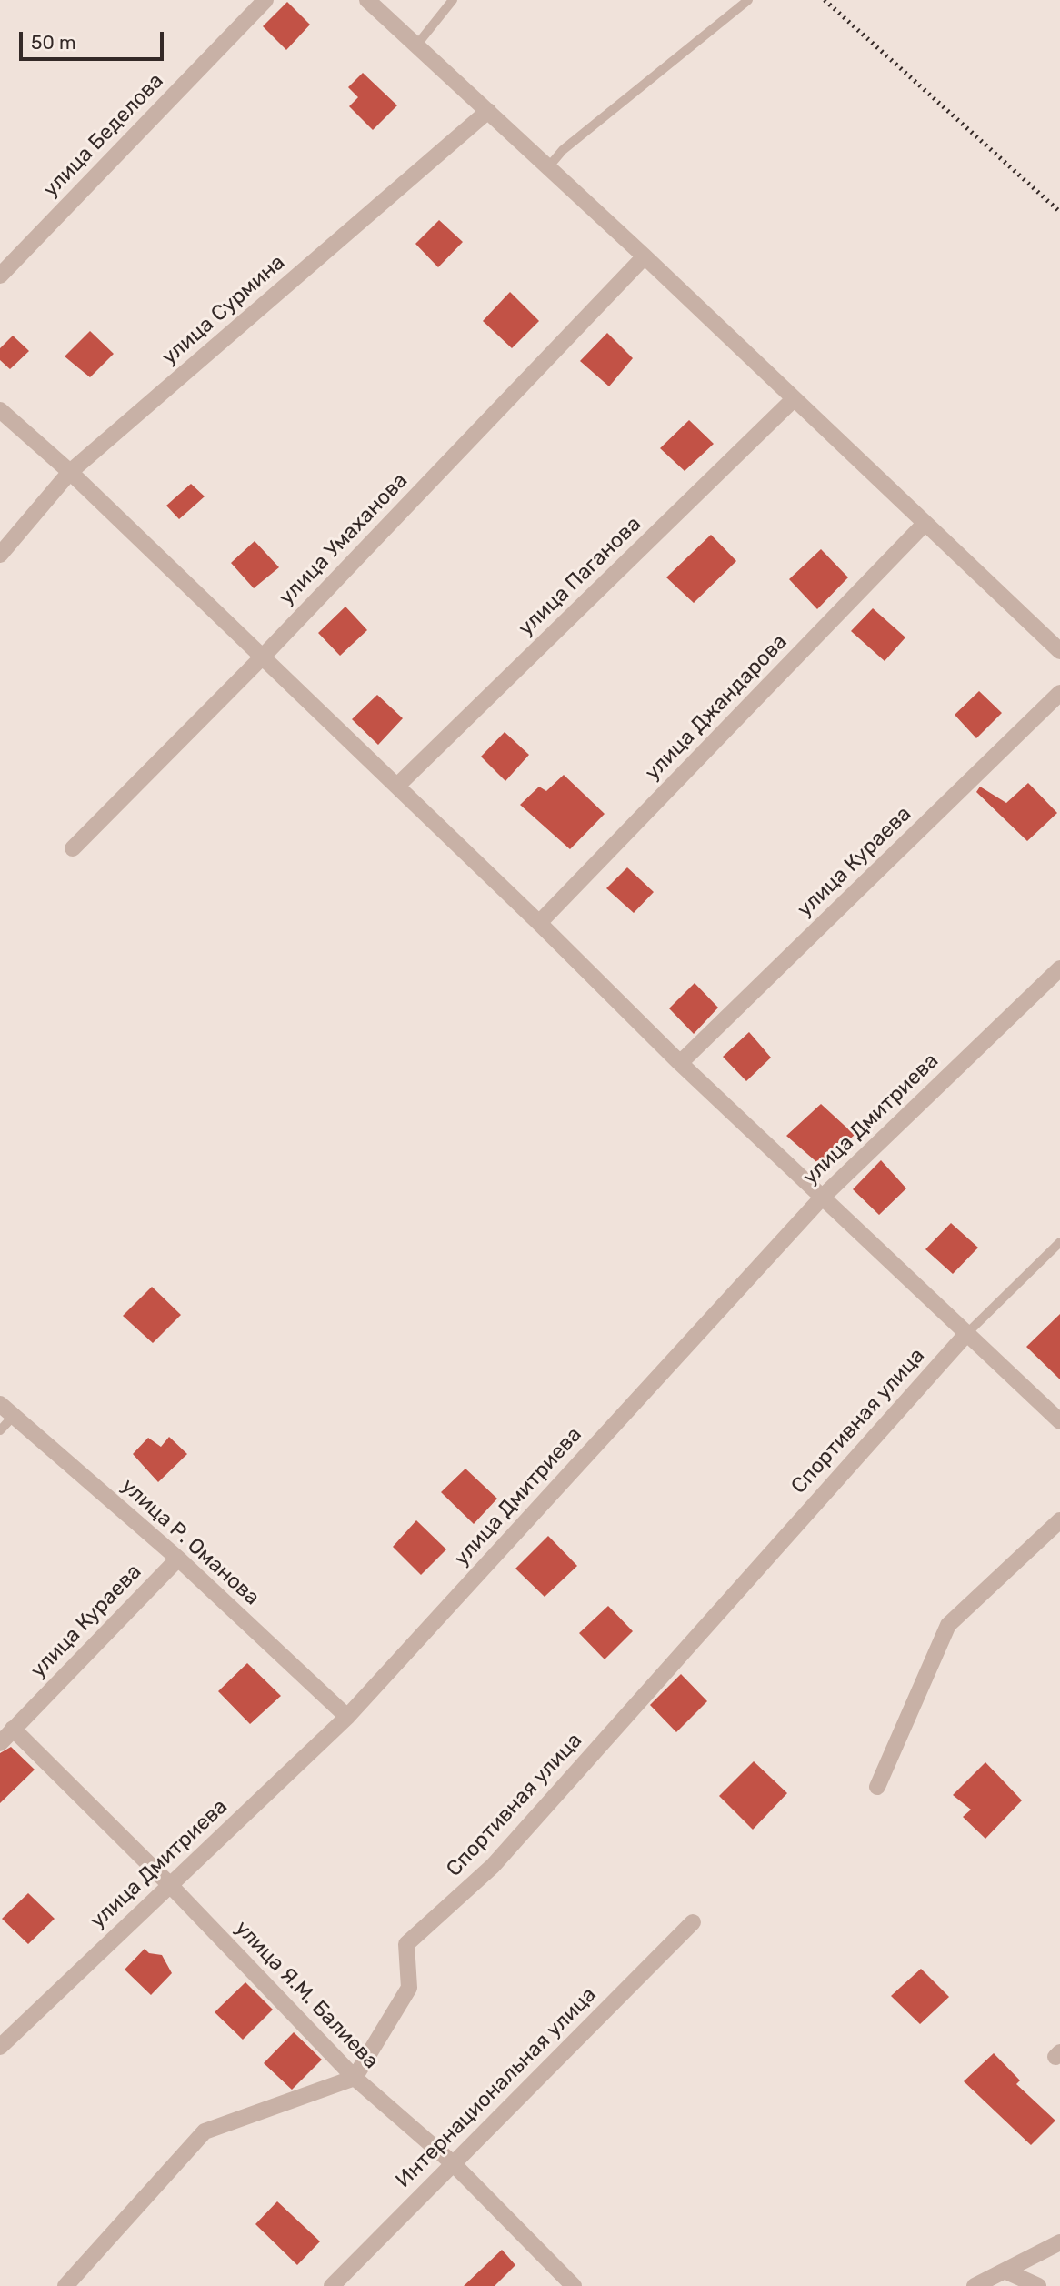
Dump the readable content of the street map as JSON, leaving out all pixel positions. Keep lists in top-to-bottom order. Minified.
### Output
{"streets":{"street":["улица Беделова","улица Сурмина","улица Умаханова","улица Паганова","улица Джандарова","улица Кураева","улица Дмитриева","Спортивная улица","улица Р. Оманова","улица Я.М. Балиева","Интернациональная улица"]},"crossings":[["улица Кураева","улица Р. Оманова"],["улица Кураева","улица Я.М. Балиева"],["улица Дмитриева","улица Р. Оманова"],["улица Дмитриева","улица Я.М. Балиева"],["Спортивная улица","улица Я.М. Балиева"],["улица Я.М. Балиева","Интернациональная улица"]],"scale_bar":"50 m"}
